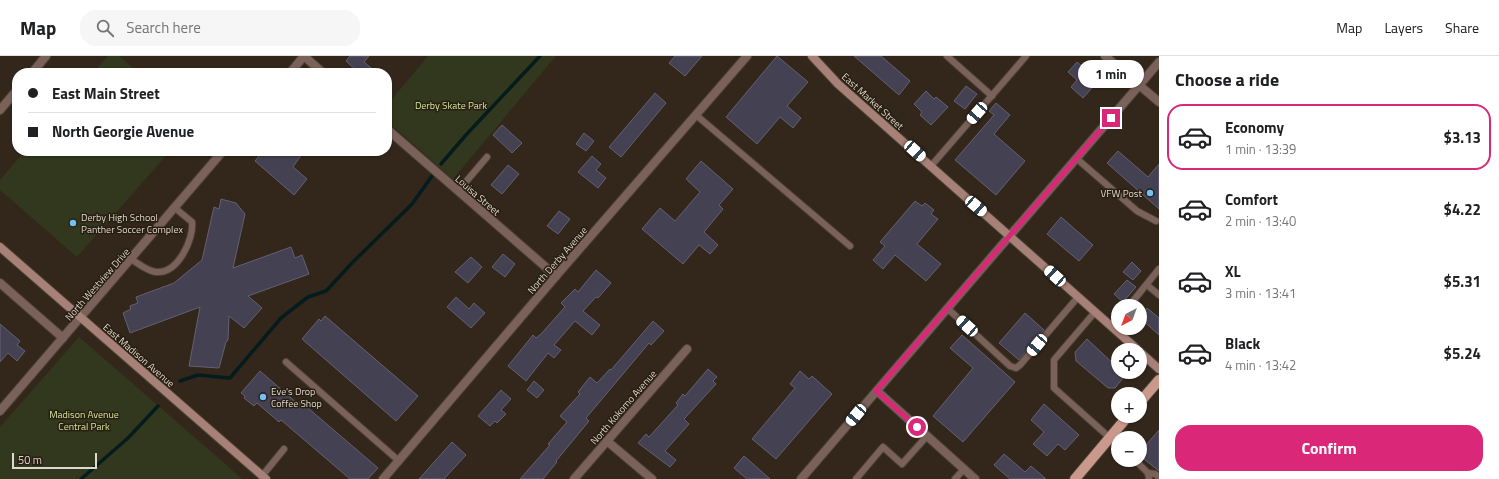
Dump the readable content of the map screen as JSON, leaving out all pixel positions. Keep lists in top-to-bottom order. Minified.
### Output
{"streets":{"street":["East Market Street","Louisa Street","North Derby Avenue","North Westview Drive","East Madison Avenue","North Kokomo Avenue"]},"crossings":[["Louisa Street","North Derby Avenue"],["North Westview Drive","East Madison Avenue"]],"parks":["Derby Skate Park","Madison Avenue Central Park"],"places":["VFW Post","Derby High School Panther Soccer Complex","Eve's Drop Coffee Shop"],"scale_bar":"50 m","north":"bottom left","page":{"header":"Map","search":"Search here","nav":["Map","Layers","Share"],"heading":"Choose a ride","bubble":"1 min","banner":["East Main Street","North Georgie Avenue"],"list":[{"name":"Economy","note":"1 min · 13:39","value":"$3.13"},{"name":"Comfort","note":"2 min · 13:40","value":"$4.22"},{"name":"XL","note":"3 min · 13:41","value":"$5.31"},{"name":"Black","note":"4 min · 13:42","value":"$5.24"}],"map_buttons":["+","−"],"buttons":"Confirm","scale":"50 m"}}
